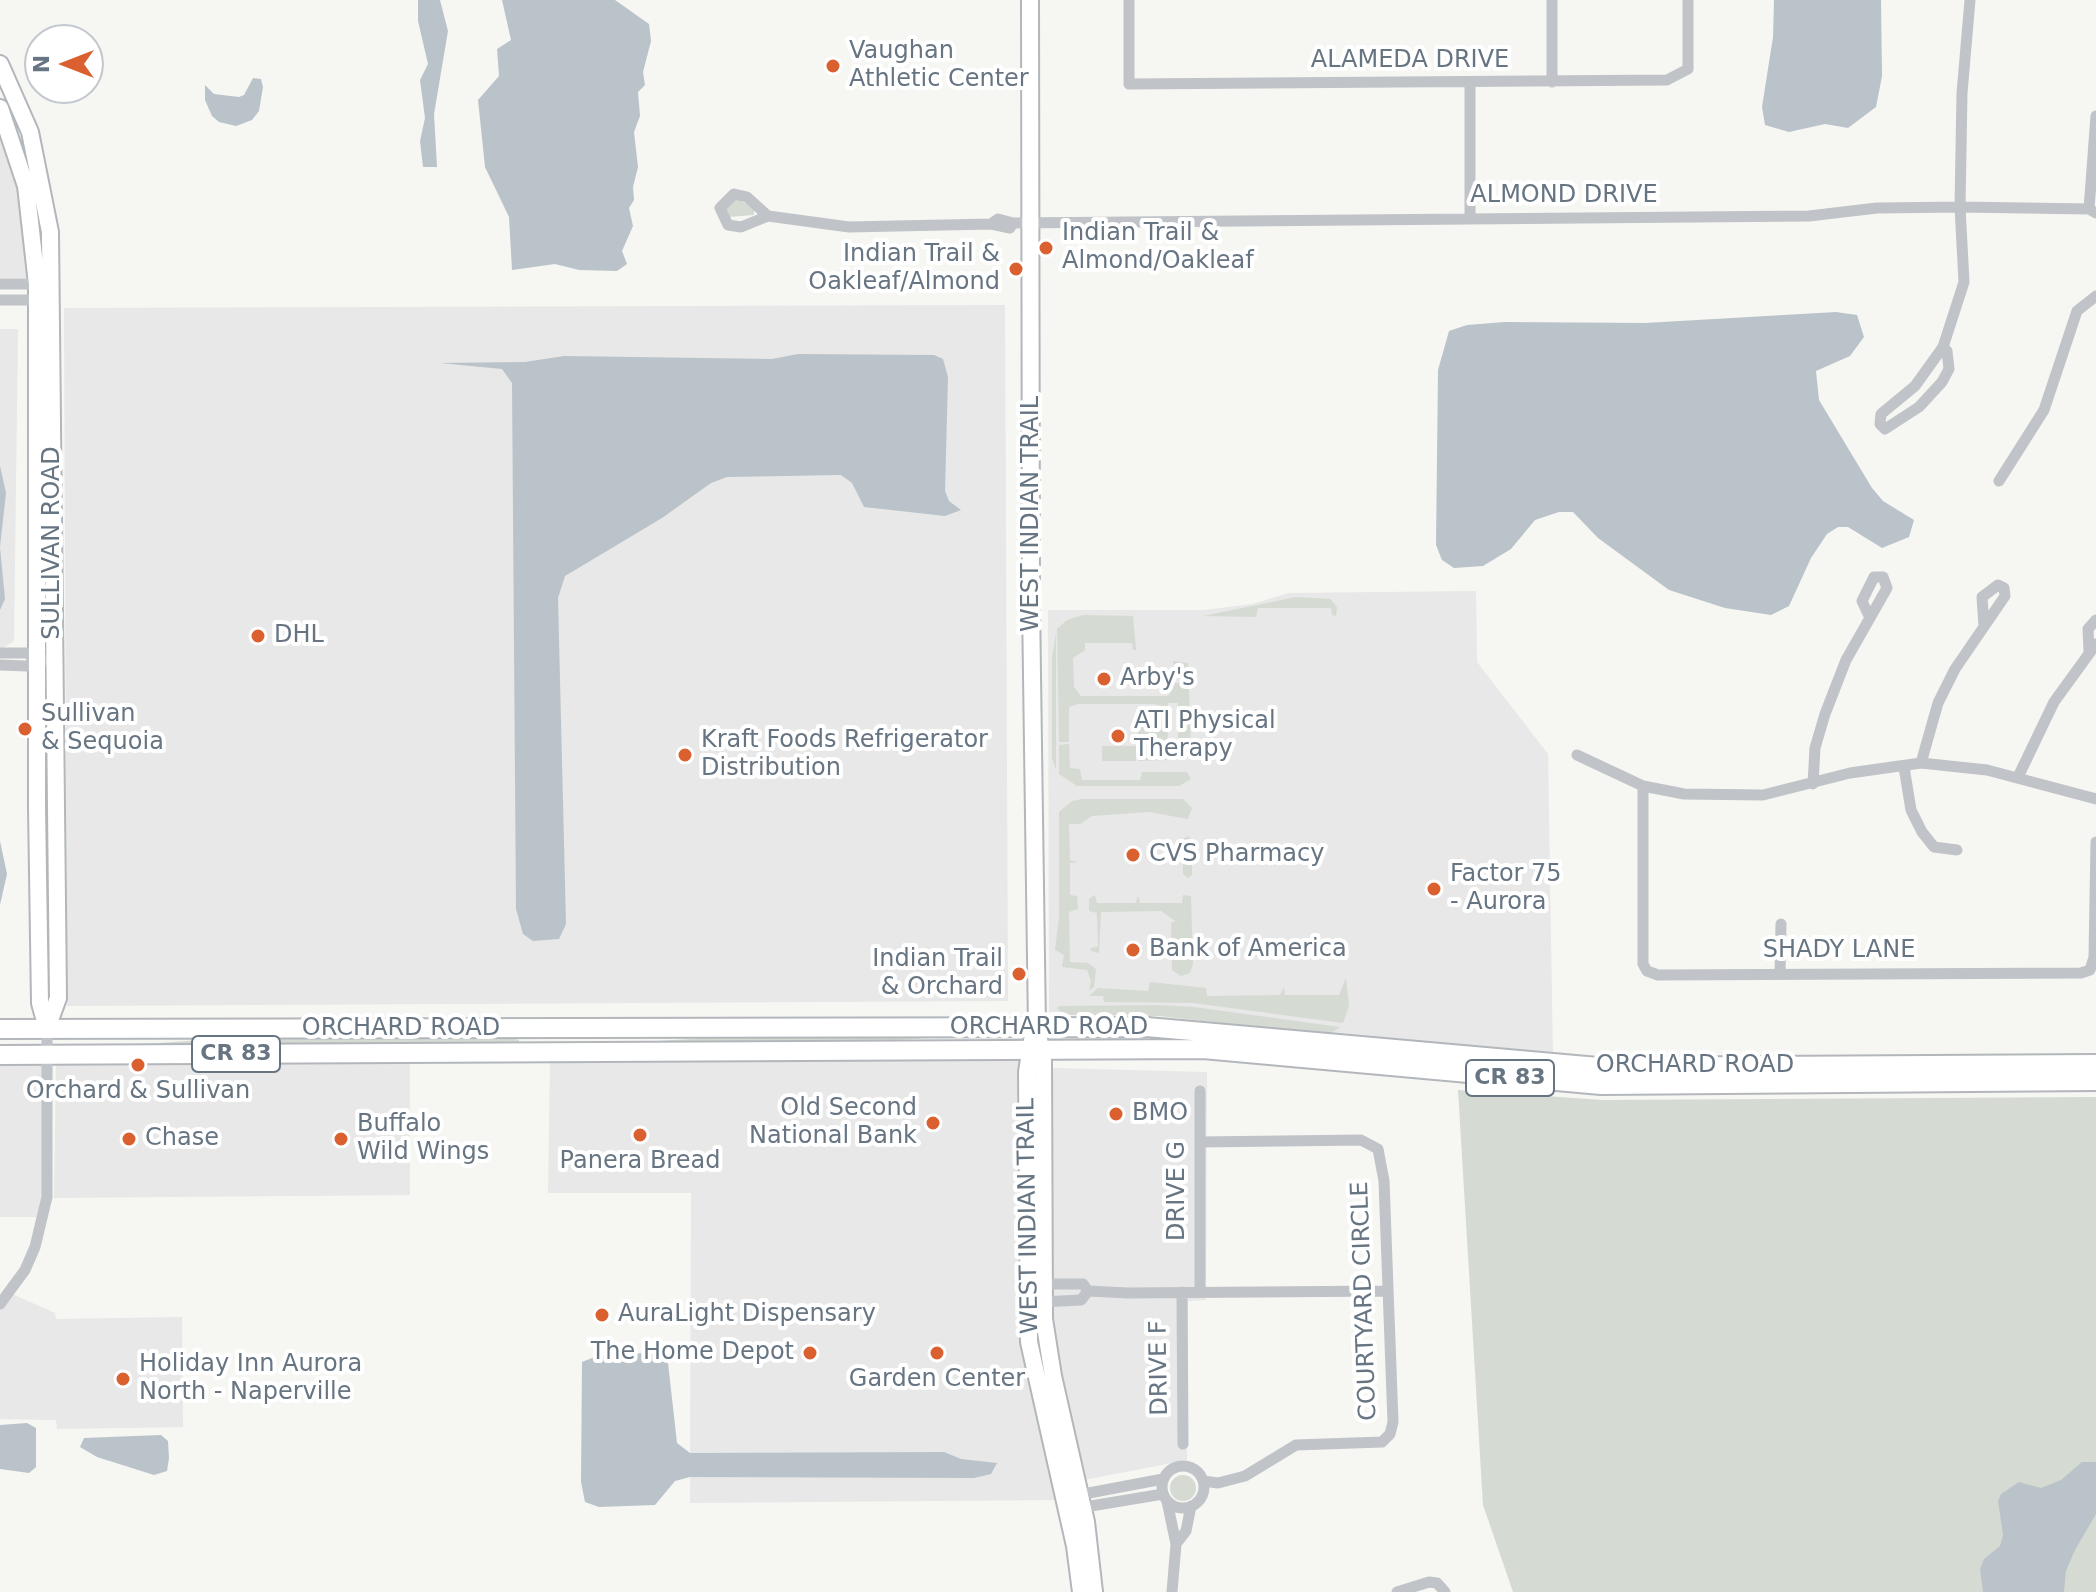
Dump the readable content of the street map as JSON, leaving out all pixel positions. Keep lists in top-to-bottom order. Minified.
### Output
{"streets":{"main road":["ORCHARD ROAD","CR 83"],"street":["ALAMEDA DRIVE","ALMOND DRIVE","WEST INDIAN TRAIL","SULLIVAN ROAD","SHADY LANE","DRIVE G","COURTYARD CIRCLE","DRIVE F"]},"crossings":[["ALMOND DRIVE","WEST INDIAN TRAIL"],["WEST INDIAN TRAIL","ORCHARD ROAD"],["SULLIVAN ROAD","ORCHARD ROAD"],["DRIVE G","COURTYARD CIRCLE"]],"places":["Vaughan Athletic Center","Indian Trail & Almond/Oakleaf","Indian Trail & Oakleaf/Almond","DHL","Arby's","Sullivan & Sequoia","ATI Physical Therapy","Kraft Foods Refrigerator Distribution","CVS Pharmacy","Factor 75 - Aurora","Bank of America","Indian Trail & Orchard","Orchard & Sullivan","BMO","Old Second National Bank","Panera Bread","Chase","Buffalo Wild Wings","AuraLight Dispensary","The Home Depot","Garden Center","Holiday Inn Aurora North - Naperville"],"north":"left"}
